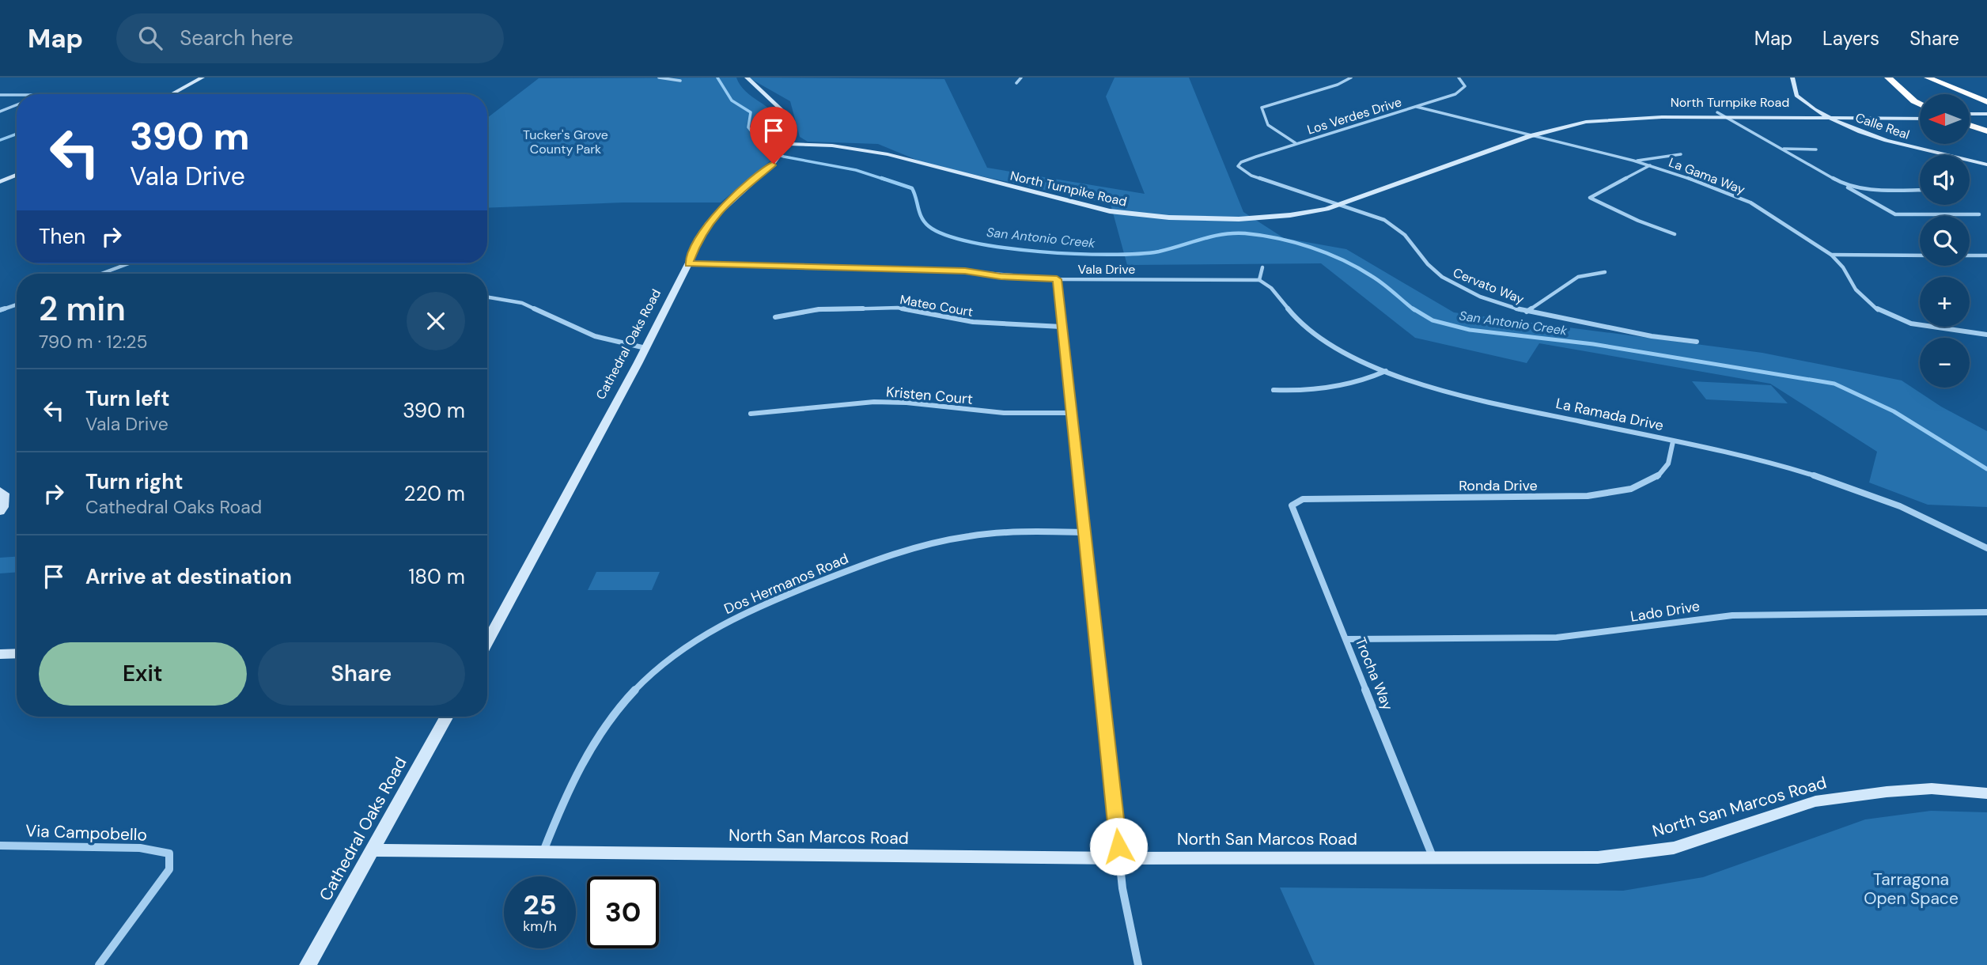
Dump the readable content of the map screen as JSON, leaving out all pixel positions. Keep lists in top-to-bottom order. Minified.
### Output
{"streets":{"main road":["North Turnpike Road","Calle Real","Cathedral Oaks Road","North San Marcos Road"],"street":["Los Verdes Drive","La Gama Way","Vala Drive","Cervato Way","Mateo Court","Kristen Court","La Ramada Drive","Ronda Drive","Dos Hermanos Road","Lado Drive","Trocha Way","Via Campobello"]},"crossings":[["North Turnpike Road","Calle Real"],["North Turnpike Road","La Gama Way"],["North Turnpike Road","Cervato Way"],["North Turnpike Road","Cathedral Oaks Road"],["Los Verdes Drive","La Gama Way"],["Los Verdes Drive","Cervato Way"],["Vala Drive","Cathedral Oaks Road"],["Vala Drive","La Ramada Drive"],["Cathedral Oaks Road","North San Marcos Road"],["La Ramada Drive","Ronda Drive"],["Ronda Drive","Trocha Way"],["Dos Hermanos Road","North San Marcos Road"],["Lado Drive","Trocha Way"],["Trocha Way","North San Marcos Road"]],"water":["San Antonio Creek"],"parks":["Tucker's Grove County Park","Tarragona Open Space"],"north":"left","page":{"header":"Map","search":"Search here","nav":["Map","Layers","Share"],"map_buttons":["+","−"],"turn":["390 m","Vala Drive"],"then":"Then","heading":["2 min","790 m · 12:25"],"list":[{"name":"Turn left","note":"Vala Drive","value":"390 m"},{"name":"Turn right","note":"Cathedral Oaks Road","value":"220 m"},{"name":"Arrive at destination","value":"180 m"}],"buttons":["Exit","Share"],"speed":"25 km/h","limit":"30"}}
